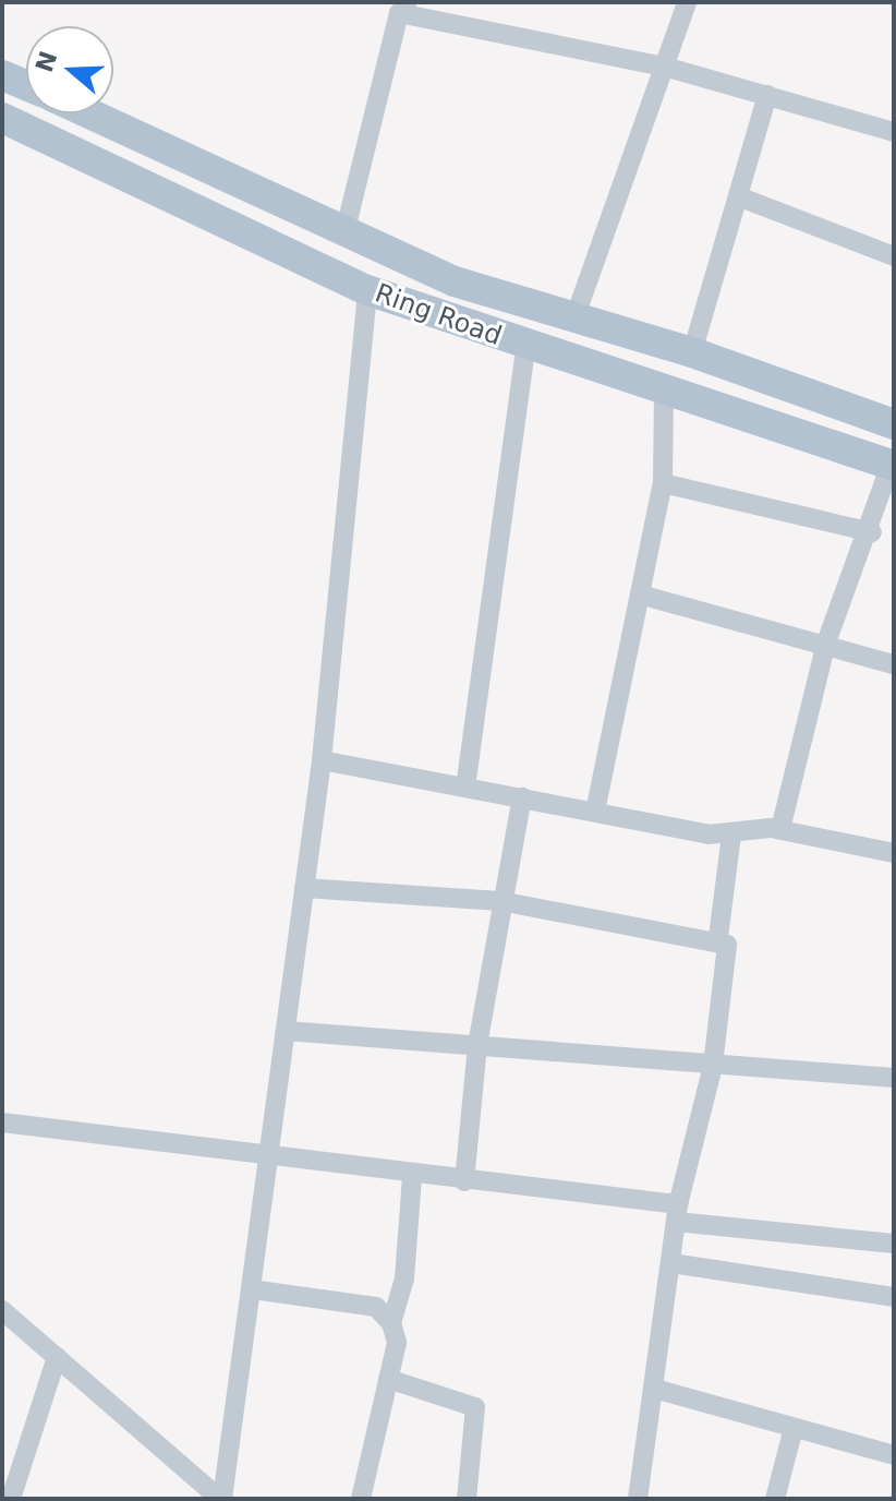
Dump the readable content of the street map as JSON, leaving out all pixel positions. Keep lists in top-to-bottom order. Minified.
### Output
{"streets":{"main road":["Ring Road"]},"north":"left"}
